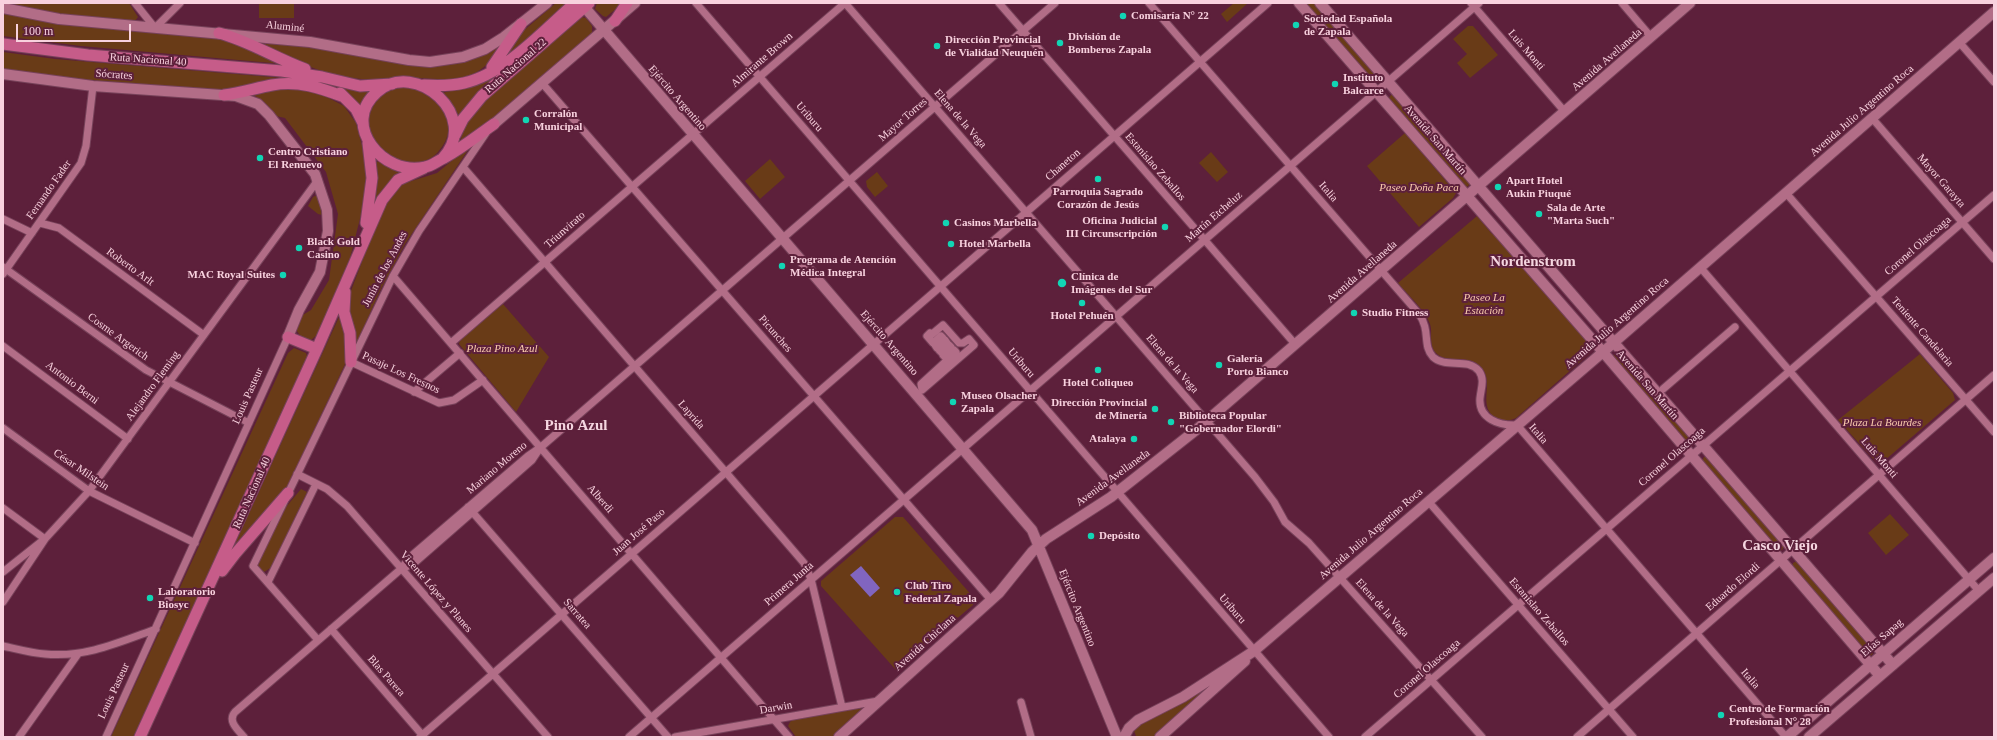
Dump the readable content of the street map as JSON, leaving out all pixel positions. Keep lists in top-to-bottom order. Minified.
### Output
{"streets":{"main road":["Aluminé","Ruta Nacional 40","Avenida Avellaneda","Ruta Nacional 22","Sócrates","Ejército Argentino","Avenida Julio Argentino Roca","Avenida San Martín","Junín de los Andes","Louis Pasteur","Elías Sapag","Avenida Chiclana"],"street":["Luis Monti","Almirante Brown","Uriburu","Elena de la Vega","Mayor Torres","Chaneton","Estanislao Zeballos","Mayor Garayta","Fernando Fader","Italia","Martín Etcheluz","Triunvirato","Coronel Olascoaga","Roberto Arlt","Teniente Candelaria","Picunches","Cosme Argerich","Pasaje Los Fresnos","Antonio Berni","Alejandro Fleming","Laprida","Mariano Moreno","César Milstein","Alberdi","Juan José Paso","Primera Junta","Eduardo Elordi","Vicente López y Planes","Sarratea","Blas Parera","Darwin"]},"crossings":[["Luis Monti","Avenida Avellaneda"],["Luis Monti","Avenida Julio Argentino Roca"],["Luis Monti","Martín Etcheluz"],["Luis Monti","Coronel Olascoaga"],["Luis Monti","Eduardo Elordi"],["Luis Monti","Elías Sapag"],["Ruta Nacional 40","Ruta Nacional 22"],["Almirante Brown","Ejército Argentino"],["Almirante Brown","Uriburu"],["Almirante Brown","Elena de la Vega"],["Almirante Brown","Triunvirato"],["Avenida Avellaneda","Ejército Argentino"],["Avenida Avellaneda","Uriburu"],["Avenida Avellaneda","Elena de la Vega"],["Avenida Avellaneda","Avenida San Martín"],["Avenida Avellaneda","Estanislao Zeballos"],["Avenida Avellaneda","Italia"],["Avenida Avellaneda","Avenida Chiclana"],["Ruta Nacional 22","Ejército Argentino"],["Sócrates","Fernando Fader"],["Sócrates","Louis Pasteur"],["Ejército Argentino","Mayor Torres"],["Ejército Argentino","Chaneton"],["Ejército Argentino","Martín Etcheluz"],["Ejército Argentino","Triunvirato"],["Ejército Argentino","Junín de los Andes"],["Ejército Argentino","Mariano Moreno"],["Ejército Argentino","Juan José Paso"],["Ejército Argentino","Primera Junta"],["Ejército Argentino","Avenida Chiclana"],["Avenida Julio Argentino Roca","Uriburu"],["Avenida Julio Argentino Roca","Elena de la Vega"],["Avenida Julio Argentino Roca","Avenida San Martín"],["Avenida Julio Argentino Roca","Estanislao Zeballos"],["Avenida Julio Argentino Roca","Mayor Garayta"],["Avenida Julio Argentino Roca","Italia"],["Avenida Julio Argentino Roca","Teniente Candelaria"],["Uriburu","Mayor Torres"],["Uriburu","Chaneton"],["Uriburu","Martín Etcheluz"],["Elena de la Vega","Mayor Torres"],["Elena de la Vega","Chaneton"],["Elena de la Vega","Martín Etcheluz"],["Elena de la Vega","Coronel Olascoaga"],["Mayor Torres","Estanislao Zeballos"],["Mayor Torres","Mariano Moreno"],["Avenida San Martín","Martín Etcheluz"],["Avenida San Martín","Coronel Olascoaga"],["Avenida San Martín","Eduardo Elordi"],["Avenida San Martín","Elías Sapag"],["Chaneton","Estanislao Zeballos"],["Chaneton","Italia"],["Chaneton","Juan José Paso"],["Estanislao Zeballos","Martín Etcheluz"],["Estanislao Zeballos","Coronel Olascoaga"],["Estanislao Zeballos","Eduardo Elordi"],["Mayor Garayta","Coronel Olascoaga"],["Fernando Fader","Roberto Arlt"],["Fernando Fader","Cosme Argerich"],["Italia","Martín Etcheluz"],["Italia","Coronel Olascoaga"],["Italia","Eduardo Elordi"],["Italia","Elías Sapag"],["Martín Etcheluz","Primera Junta"],["Triunvirato","Picunches"],["Triunvirato","Laprida"],["Triunvirato","Alberdi"],["Coronel Olascoaga","Teniente Candelaria"],["Roberto Arlt","Alejandro Fleming"],["Junín de los Andes","Picunches"],["Junín de los Andes","Pasaje Los Fresnos"],["Junín de los Andes","Laprida"],["Junín de los Andes","Alberdi"],["Junín de los Andes","Vicente López y Planes"],["Teniente Candelaria","Eduardo Elordi"],["Picunches","Mariano Moreno"],["Picunches","Juan José Paso"],["Picunches","Primera Junta"],["Picunches","Avenida Chiclana"],["Cosme Argerich","Alejandro Fleming"],["Cosme Argerich","Louis Pasteur"],["Pasaje Los Fresnos","Alberdi"],["Antonio Berni","Alejandro Fleming"],["Alejandro Fleming","Louis Pasteur"],["Alejandro Fleming","César Milstein"],["Louis Pasteur","César Milstein"],["Laprida","Mariano Moreno"],["Laprida","Juan José Paso"],["Laprida","Primera Junta"],["Laprida","Darwin"],["Mariano Moreno","Alberdi"],["Mariano Moreno","Vicente López y Planes"],["Mariano Moreno","Sarratea"],["Alberdi","Juan José Paso"],["Alberdi","Primera Junta"],["Alberdi","Darwin"],["Juan José Paso","Vicente López y Planes"],["Juan José Paso","Sarratea"],["Juan José Paso","Blas Parera"],["Primera Junta","Sarratea"],["Avenida Chiclana","Darwin"]],"districts":["Nordenstrom","Pino Azul","Casco Viejo"],"parks":["Paseo Doña Paca","Paseo La Estación","Plaza Pino Azul","Plaza La Bourdes"],"places":["Comisaría N° 22","Sociedad Española de Zapala","División de Bomberos Zapala","Dirección Provincial de Vialidad Neuquén","Instituto Balcarce","Corralón Municipal","Centro Cristiano El Renuevo","Parroquia Sagrado Corazón de Jesús","Apart Hotel Aukin Piuqué","Sala de Arte \"Marta Such\"","Casinos Marbella","Oficina Judicial III Circunscripción","Hotel Marbella","Black Gold Casino","Programa de Atención Médica Integral","MAC Royal Suites","Clínica de Imágenes del Sur","Hotel Pehuén","Studio Fitness","Galería Porto Bianco","Hotel Coliqueo","Museo Olsacher Zapala","Dirección Provincial de Minería","Biblioteca Popular \"Gobernador Elordi\"","Atalaya","Depósito","Club Tiro Federal Zapala","Laboratorio Biosyc","Centro de Formación Profesional N° 28"],"scale_bar":"100 m"}
